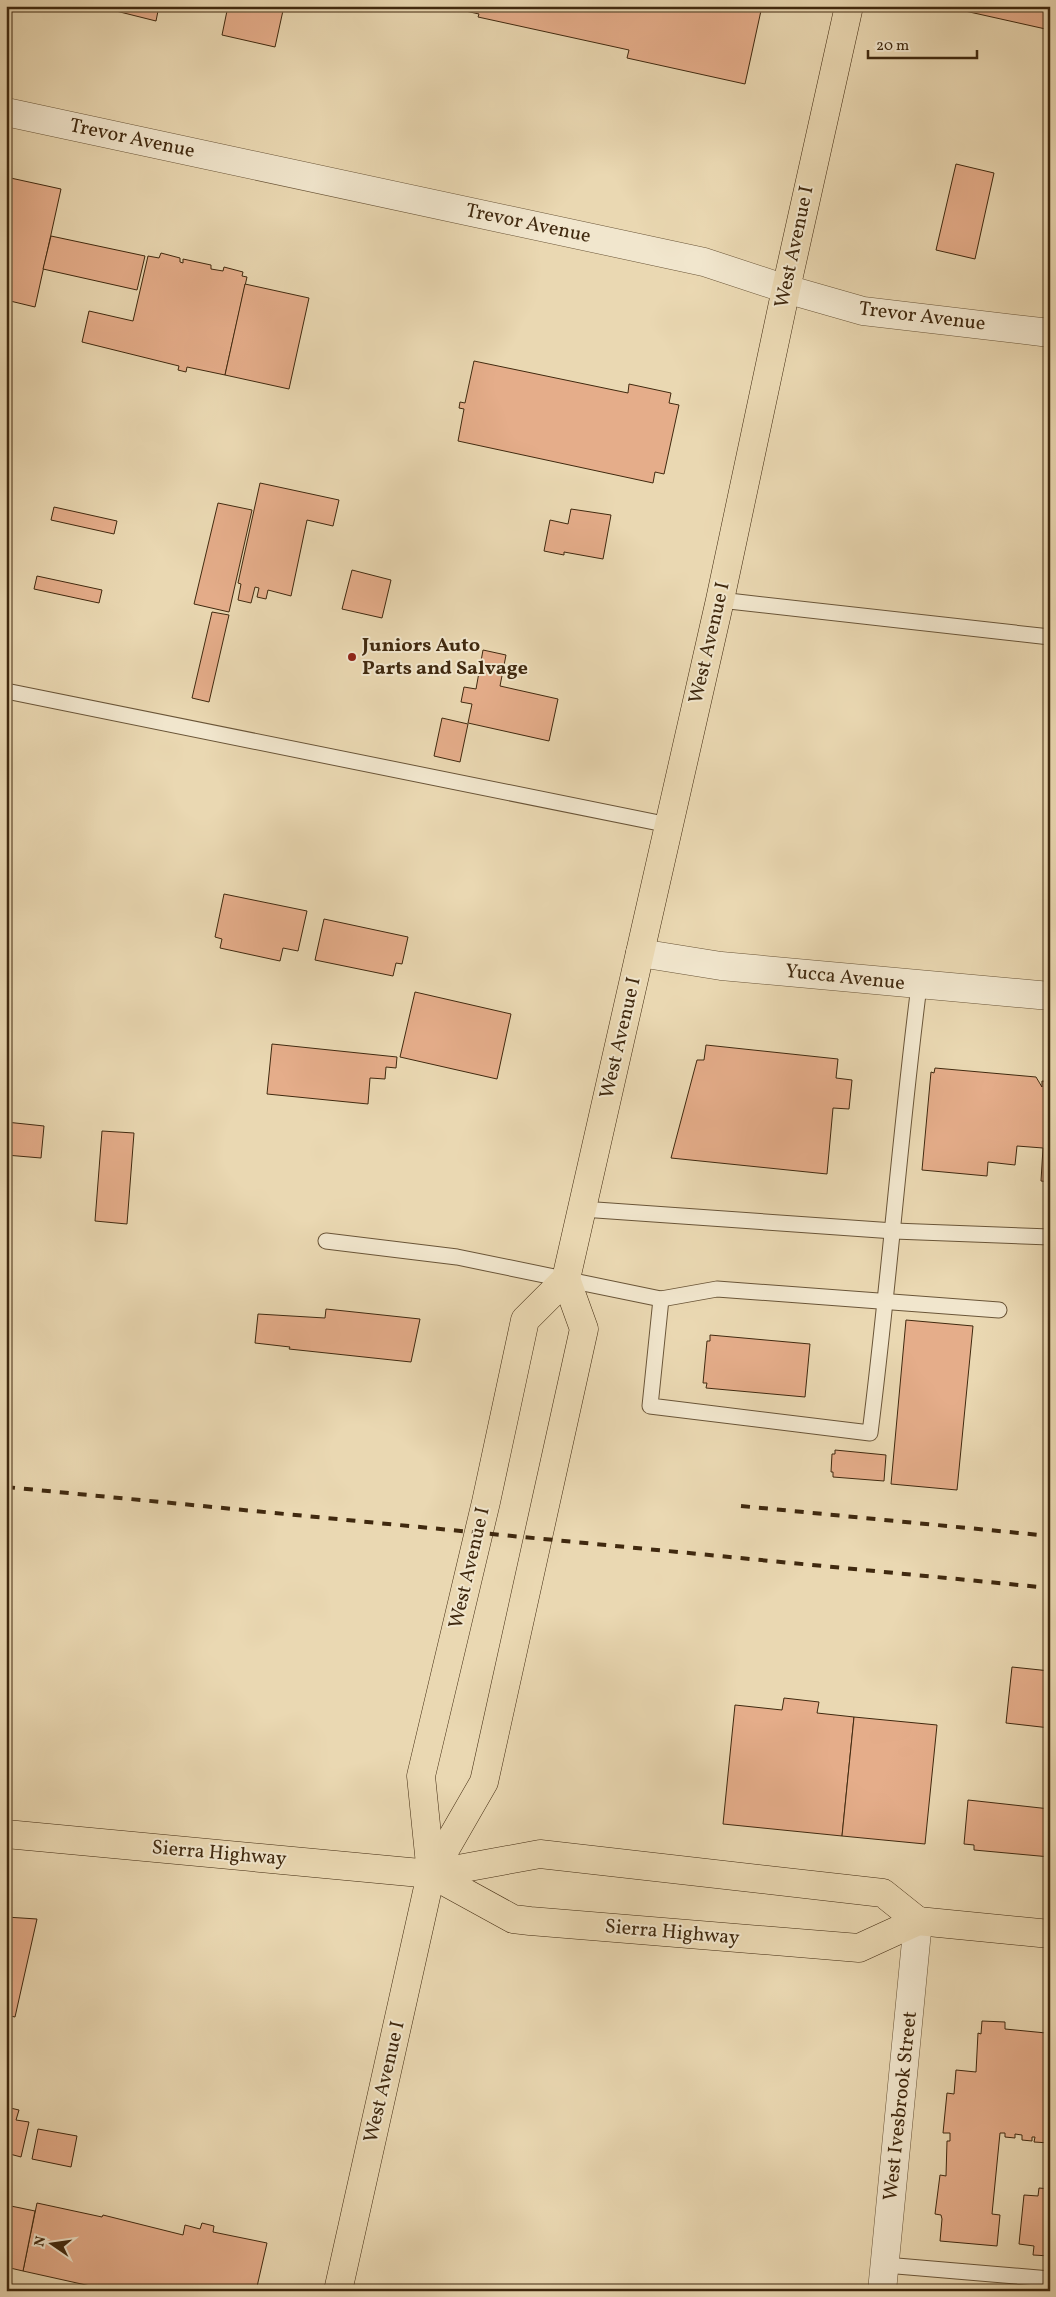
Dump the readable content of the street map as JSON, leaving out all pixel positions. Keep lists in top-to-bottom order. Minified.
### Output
{"streets":{"main road":["West Avenue I","Sierra Highway"],"street":["Trevor Avenue","Yucca Avenue","West Ivesbrook Street"]},"crossings":[["Trevor Avenue","West Avenue I"],["West Avenue I","Yucca Avenue"],["West Avenue I","Sierra Highway"],["Sierra Highway","West Ivesbrook Street"]],"places":["Juniors Auto Parts and Salvage"],"scale_bar":"20 m","north":"left"}
